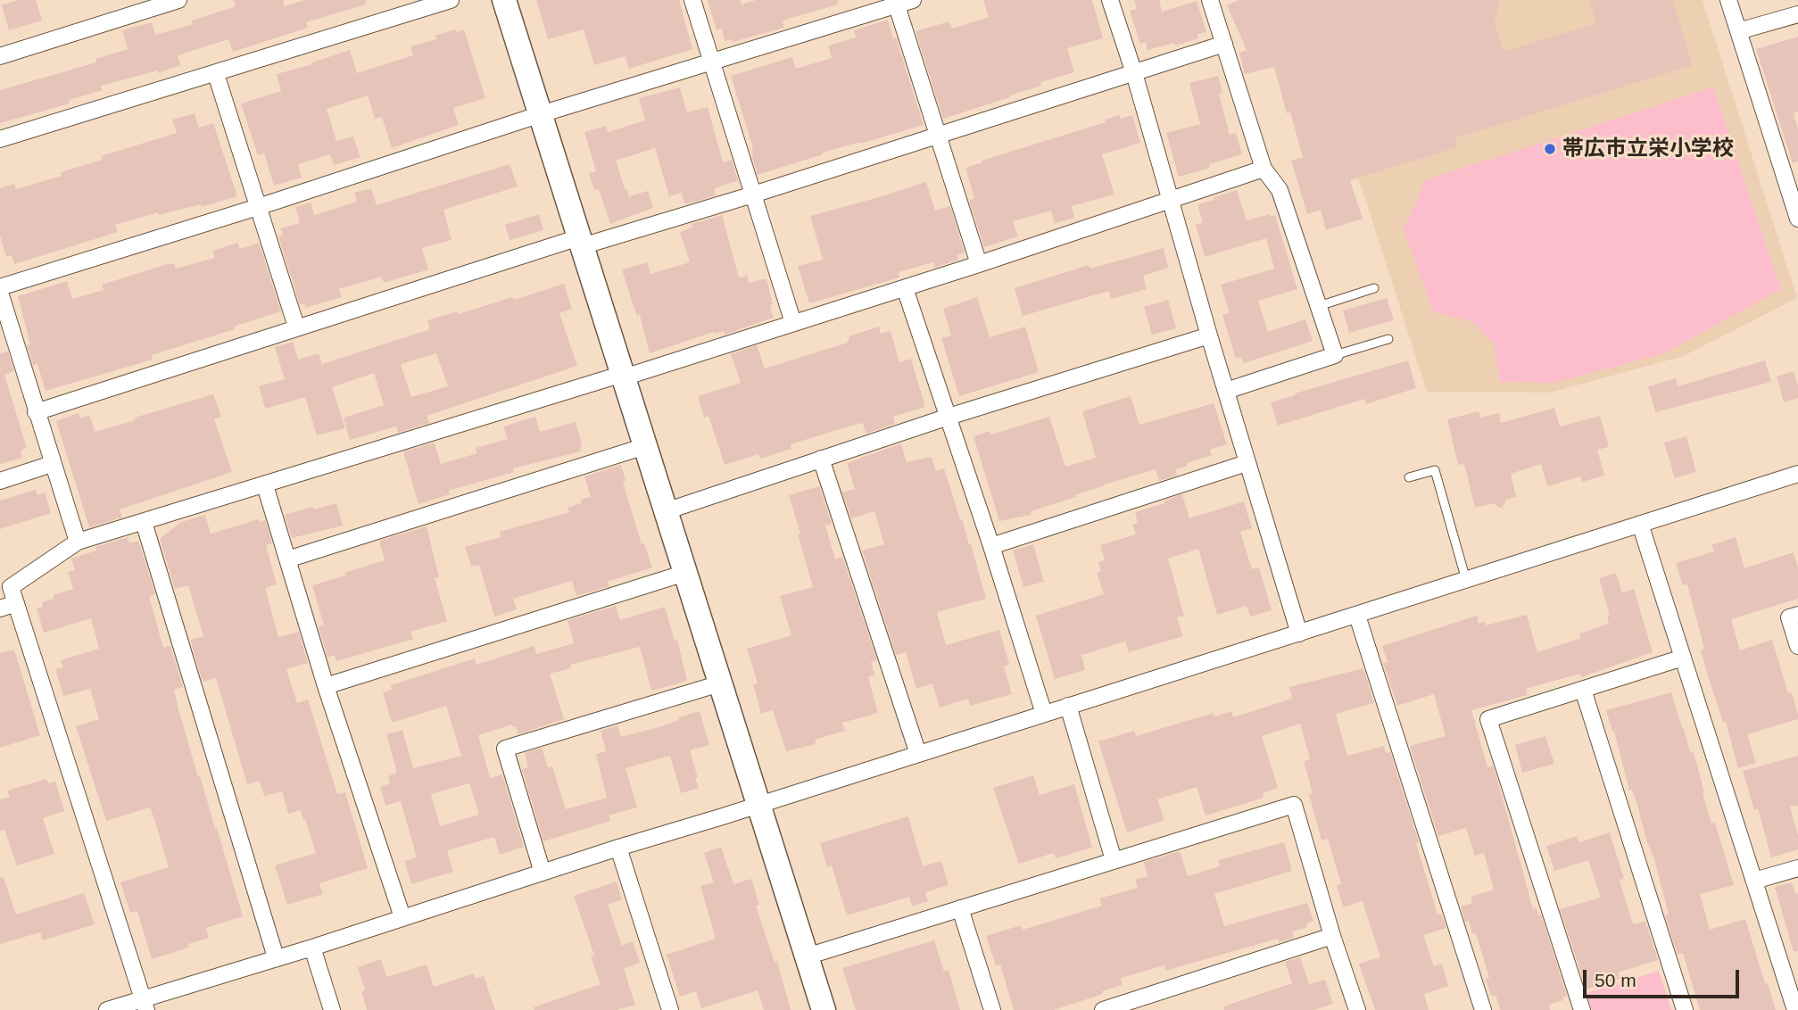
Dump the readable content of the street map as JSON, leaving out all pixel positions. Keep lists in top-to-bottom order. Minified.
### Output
{"places":["帯広市立栄小学校"],"scale_bar":"50 m"}
